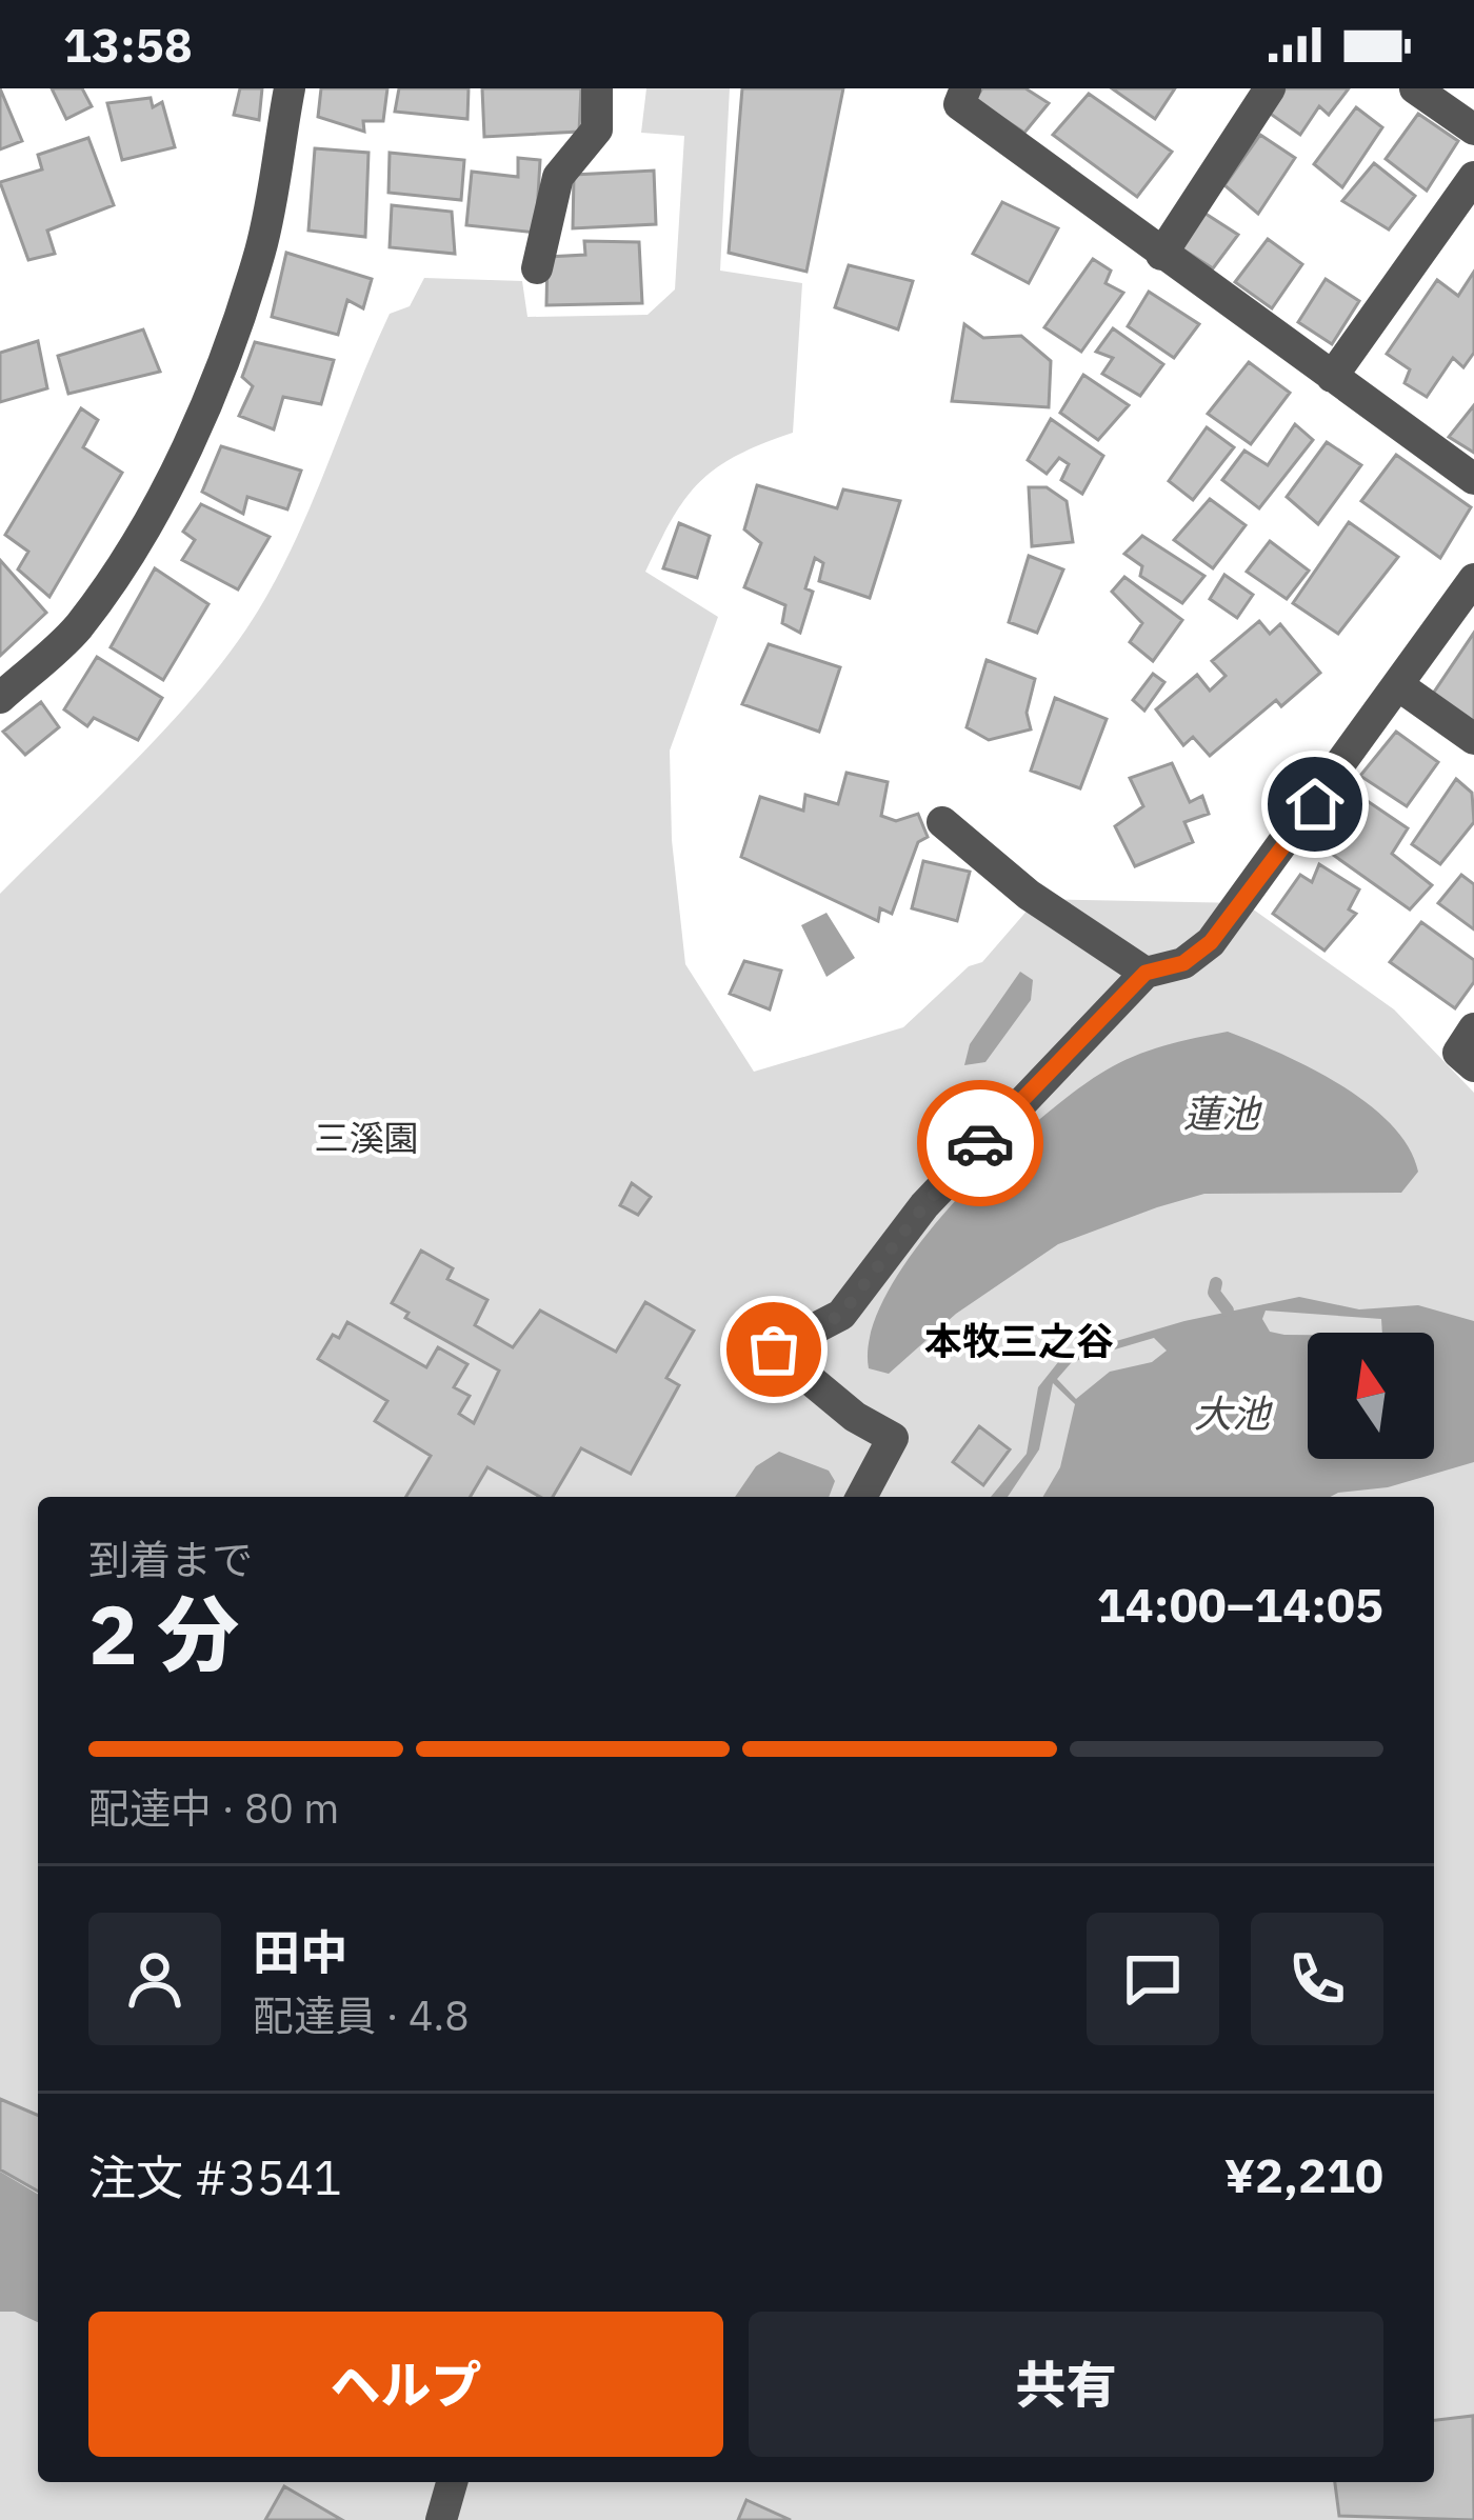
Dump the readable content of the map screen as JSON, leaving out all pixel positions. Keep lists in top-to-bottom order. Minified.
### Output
{"districts":["本牧三之谷"],"water":["蓮池","大池"],"parks":["三溪園"],"north":"top","page":{"status":"13:58","heading":["2 分","到着まで","14:00–14:05"],"panel":["田中","配達員 · 4.8","注文 #3541","¥2,210"],"bar":"配達中 · 80 m","buttons":["ヘルプ","共有"]}}
